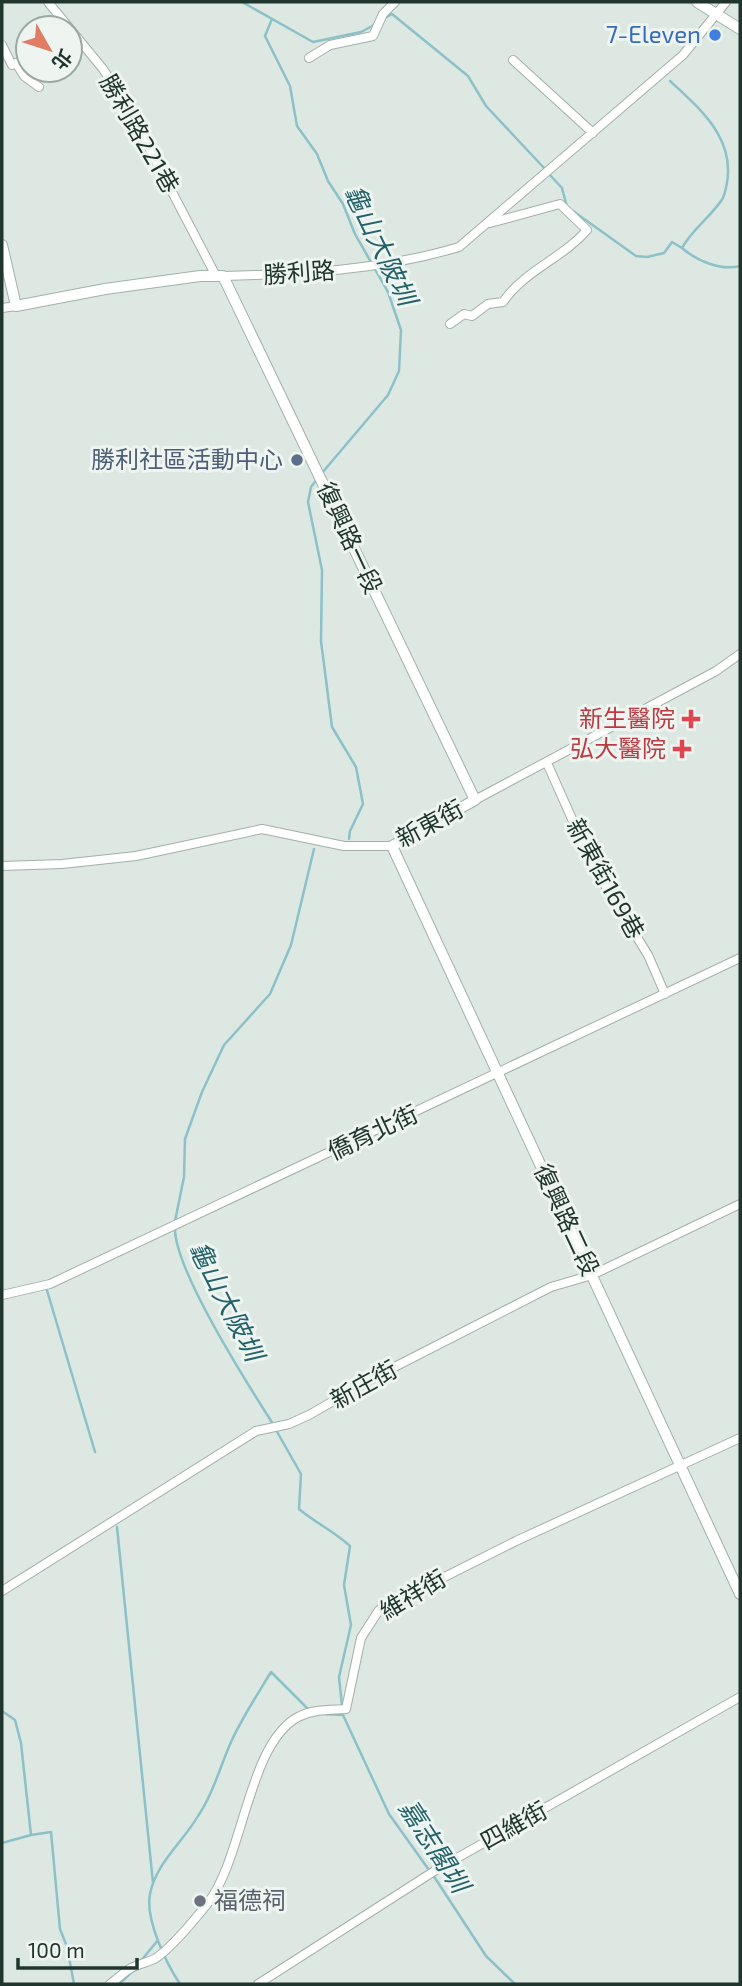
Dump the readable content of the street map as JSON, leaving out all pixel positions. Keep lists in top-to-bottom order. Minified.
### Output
{"streets":{"street":["勝利路221巷","勝利路","復興路一段","新東街","新東街169巷","僑育北街","復興路二段","新庄街","維祥街","四維街"]},"crossings":[["勝利路221巷","勝利路"],["勝利路221巷","復興路一段"],["勝利路","復興路一段"],["復興路一段","新東街"],["新東街","新東街169巷"],["新東街","復興路二段"],["新東街169巷","僑育北街"],["僑育北街","復興路二段"],["復興路二段","新庄街"],["復興路二段","維祥街"]],"water":["龜山大陂圳","嘉志閣圳"],"places":{"other":["7-Eleven","勝利社區活動中心","福德祠"],"health":["新生醫院","弘大醫院"]},"scale_bar":"100 m","north":"bottom right"}
